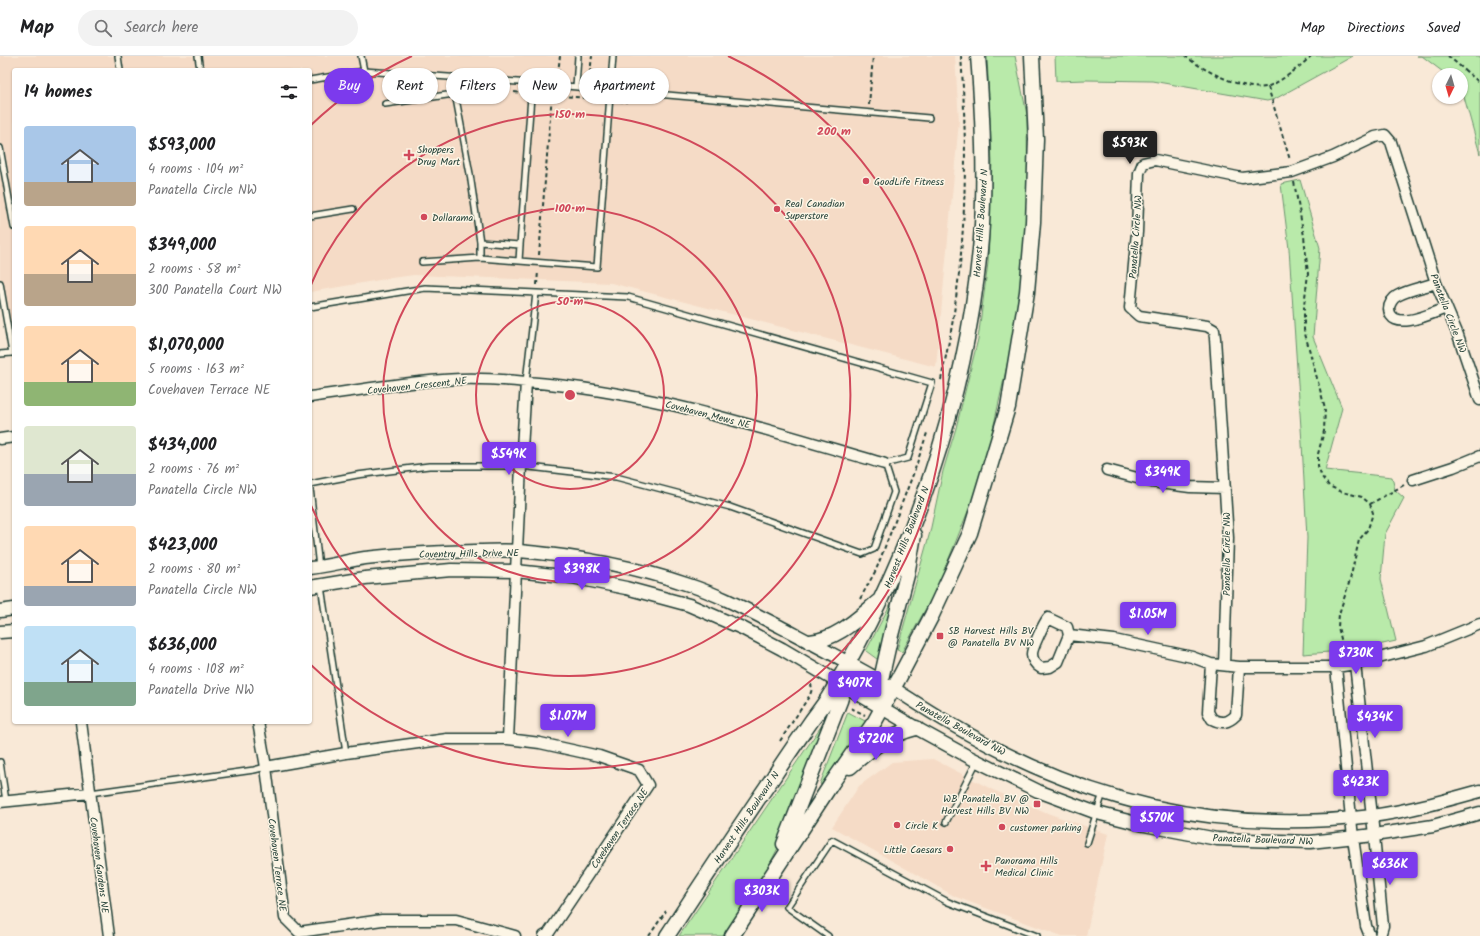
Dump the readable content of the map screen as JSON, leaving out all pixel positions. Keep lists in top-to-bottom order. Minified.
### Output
{"streets":{"main road":["Harvest Hills Boulevard N"],"street":["Panatella Circle NW","Covehaven Crescent NE","Covehaven Mews NE","Coventry Hills Drive NE","Panatella Boulevard NW","Covehaven Terrace NE","Covehaven Gardens NE"]},"crossings":[["Harvest Hills Boulevard N","Coventry Hills Drive NE"],["Harvest Hills Boulevard N","Panatella Boulevard NW"],["Covehaven Crescent NE","Covehaven Mews NE"],["Coventry Hills Drive NE","Panatella Boulevard NW"]],"places":{"health":["Shoppers Drug Mart","Panorama Hills Medical Clinic"],"other":["GoodLife Fitness","Real Canadian Superstore","Dollarama","Circle K","customer parking","Little Caesars"],"transit":["SB Harvest Hills BV @ Panatella BV NW","WB Panatella BV @ Harvest Hills BV NW"]},"north":"bottom","page":{"header":"Map","search":"Search here","nav":["Map","Directions","Saved"],"chip":["Buy","Rent","Filters","New","Apartment"],"heading":"14 homes","list":[{"name":"$593,000","note":"4 rooms · 104 m² · Panatella Circle NW"},{"name":"$349,000","note":"2 rooms · 58 m² · 300 Panatella Court NW"},{"name":"$1,070,000","note":"5 rooms · 163 m² · Covehaven Terrace NE"},{"name":"$434,000","note":"2 rooms · 76 m² · Panatella Circle NW"},{"name":"$423,000","note":"2 rooms · 80 m² · Panatella Circle NW"},{"name":"$636,000","note":"4 rooms · 108 m² · Panatella Drive NW"}],"price":["$593K","$549K","$349K","$398K","$1.05M","$730K","$407K","$1.07M","$434K","$720K","$423K","$570K","$636K","$303K"]},"rings":["150 m","200 m","100 m","50 m"]}
